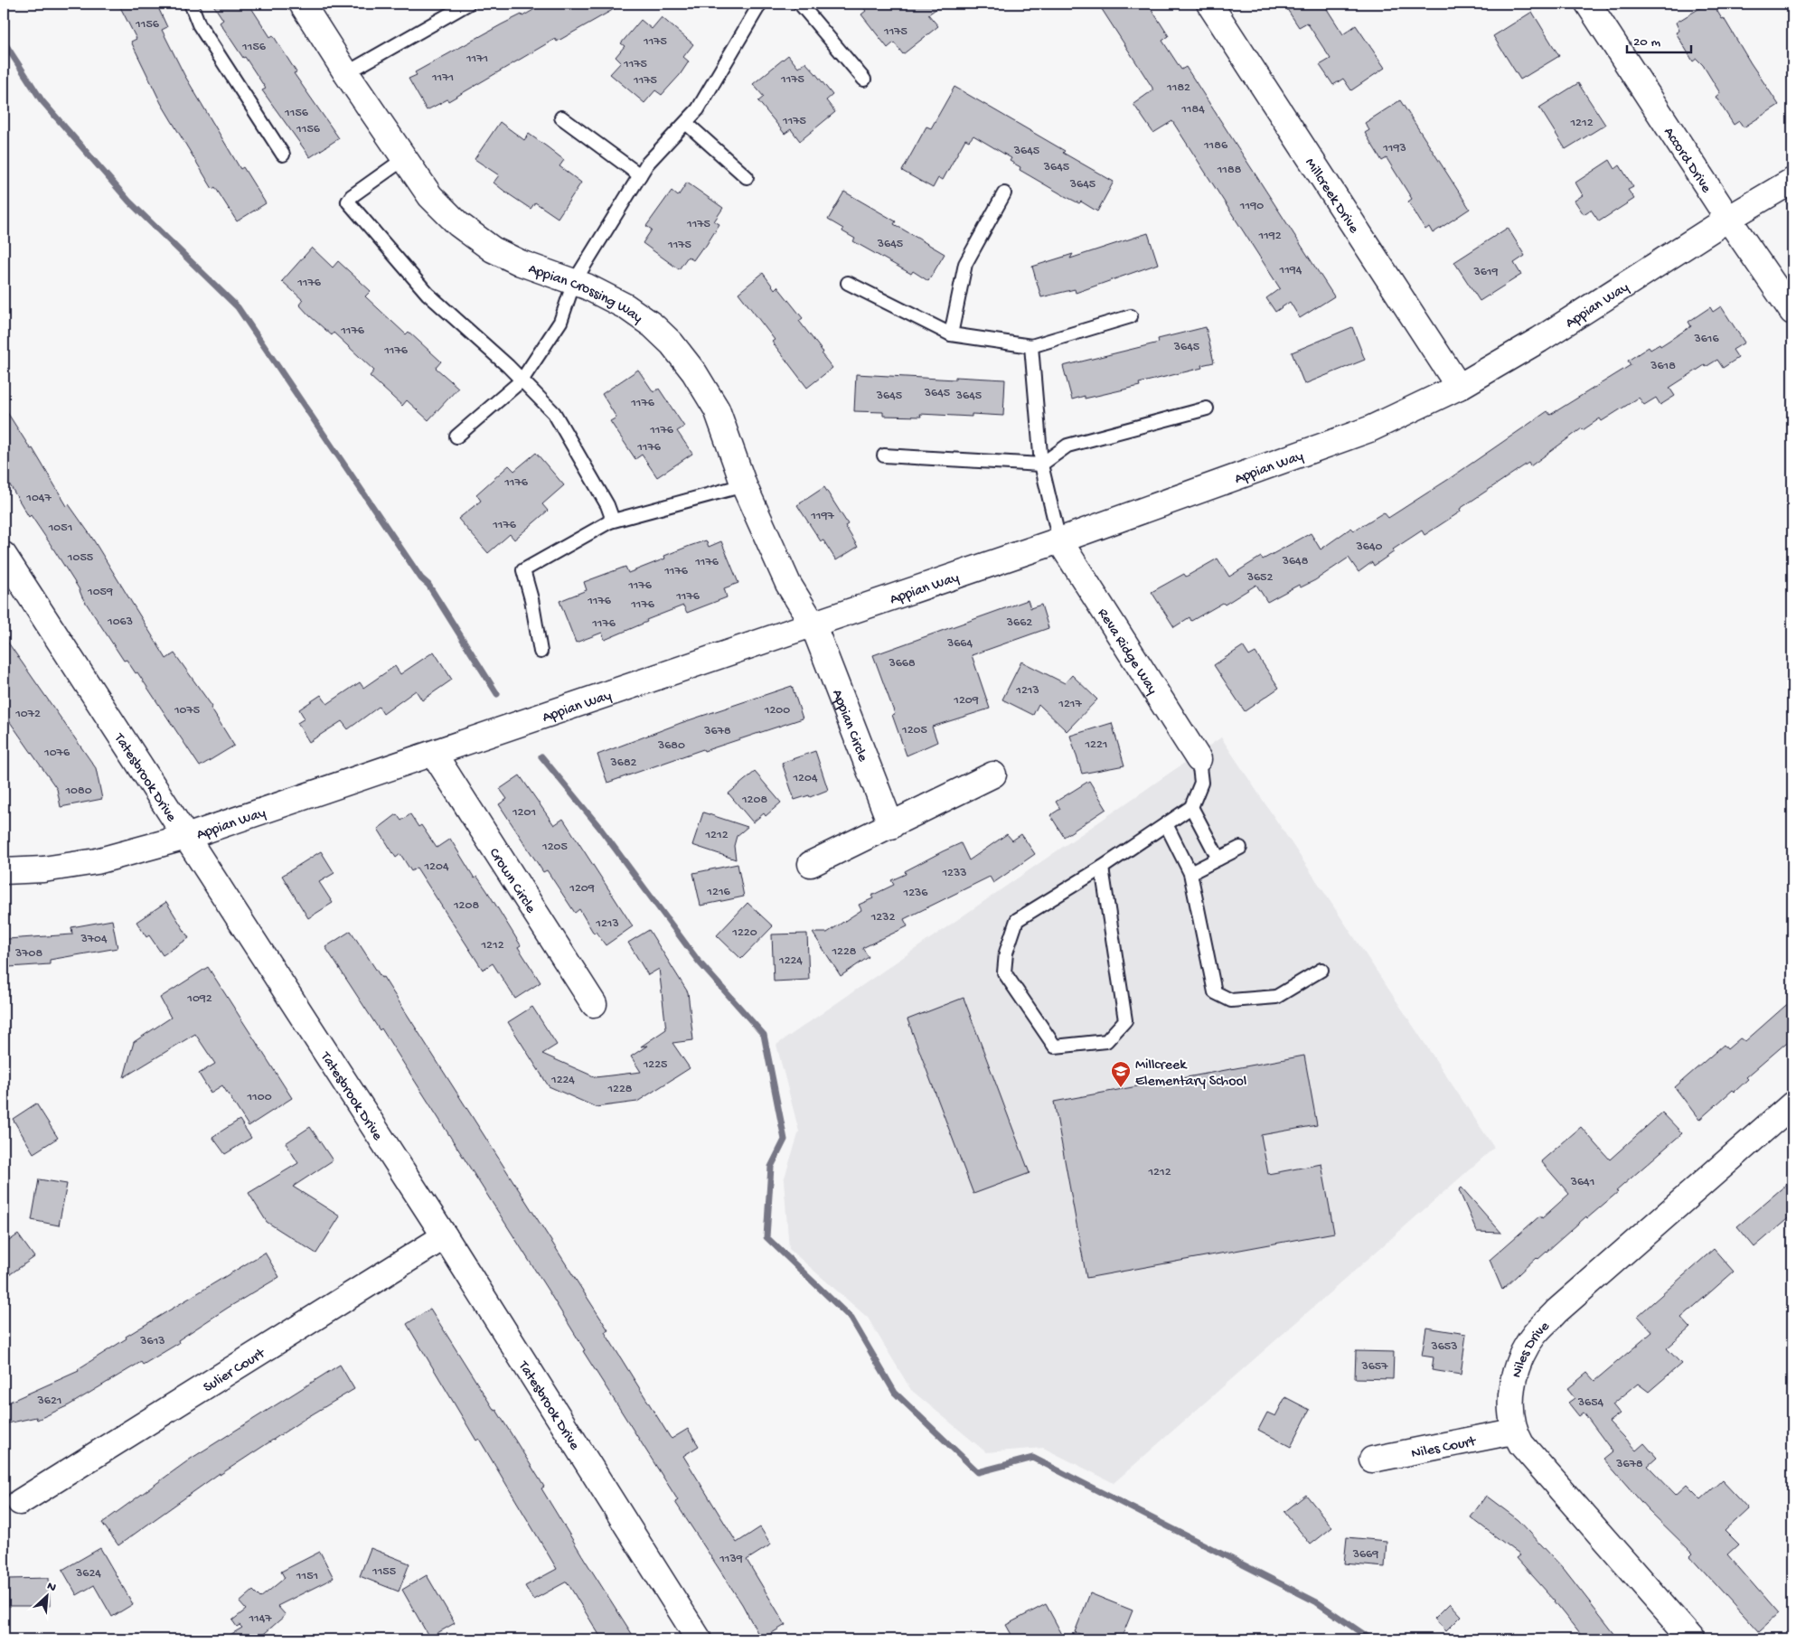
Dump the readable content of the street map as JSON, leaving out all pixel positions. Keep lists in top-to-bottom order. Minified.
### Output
{"streets":{"street":["Accord Drive","Millcreek Drive","Appian Crossing Way","Appian Way","Reva Ridge Way","Appian Circle","Tatesbrook Drive","Crown Circle","Niles Drive","Sulier Court","Niles Court"]},"crossings":[["Accord Drive","Appian Way"],["Millcreek Drive","Appian Way"],["Appian Crossing Way","Appian Way"],["Appian Crossing Way","Appian Circle"],["Appian Way","Reva Ridge Way"],["Appian Way","Appian Circle"],["Appian Way","Tatesbrook Drive"],["Appian Way","Crown Circle"],["Tatesbrook Drive","Sulier Court"],["Niles Drive","Niles Court"]],"places":{"school or university":["Millcreek Elementary School"]},"house_numbers":["1156","1175","1175","1156","1171","1175","1171","1175","1175","1182","1184","1156","1175","1212","1156","1186","1193","3645","3645","1188","3645","1190","1175","1192","3645","1175","1194","3619","1176","1176","3616","3645","1176","3618","3645","3645","3645","1176","1176","1176","1176","1047","1197","1176","1051","3640","1055","3648","1176","1176","3652","1176","1059","1176","1176","1176","1063","3662","1176","3664","3668","1213","1209","1217","1075","1200","1072","1205","3678","1221","3680","1076","3682","1204","1080","1208","1201","1212","1205","1204","1233","1209","1216","1236","1208","1232","1213","1220","3704","1212","1228","3708","1224","1092","1225","1224","1228","1100","1212","3641","3613","3653","3657","3621","3654","3678","3669","1139","1155","3624","1151","1147"],"scale_bar":"20 m","north":"top right"}
